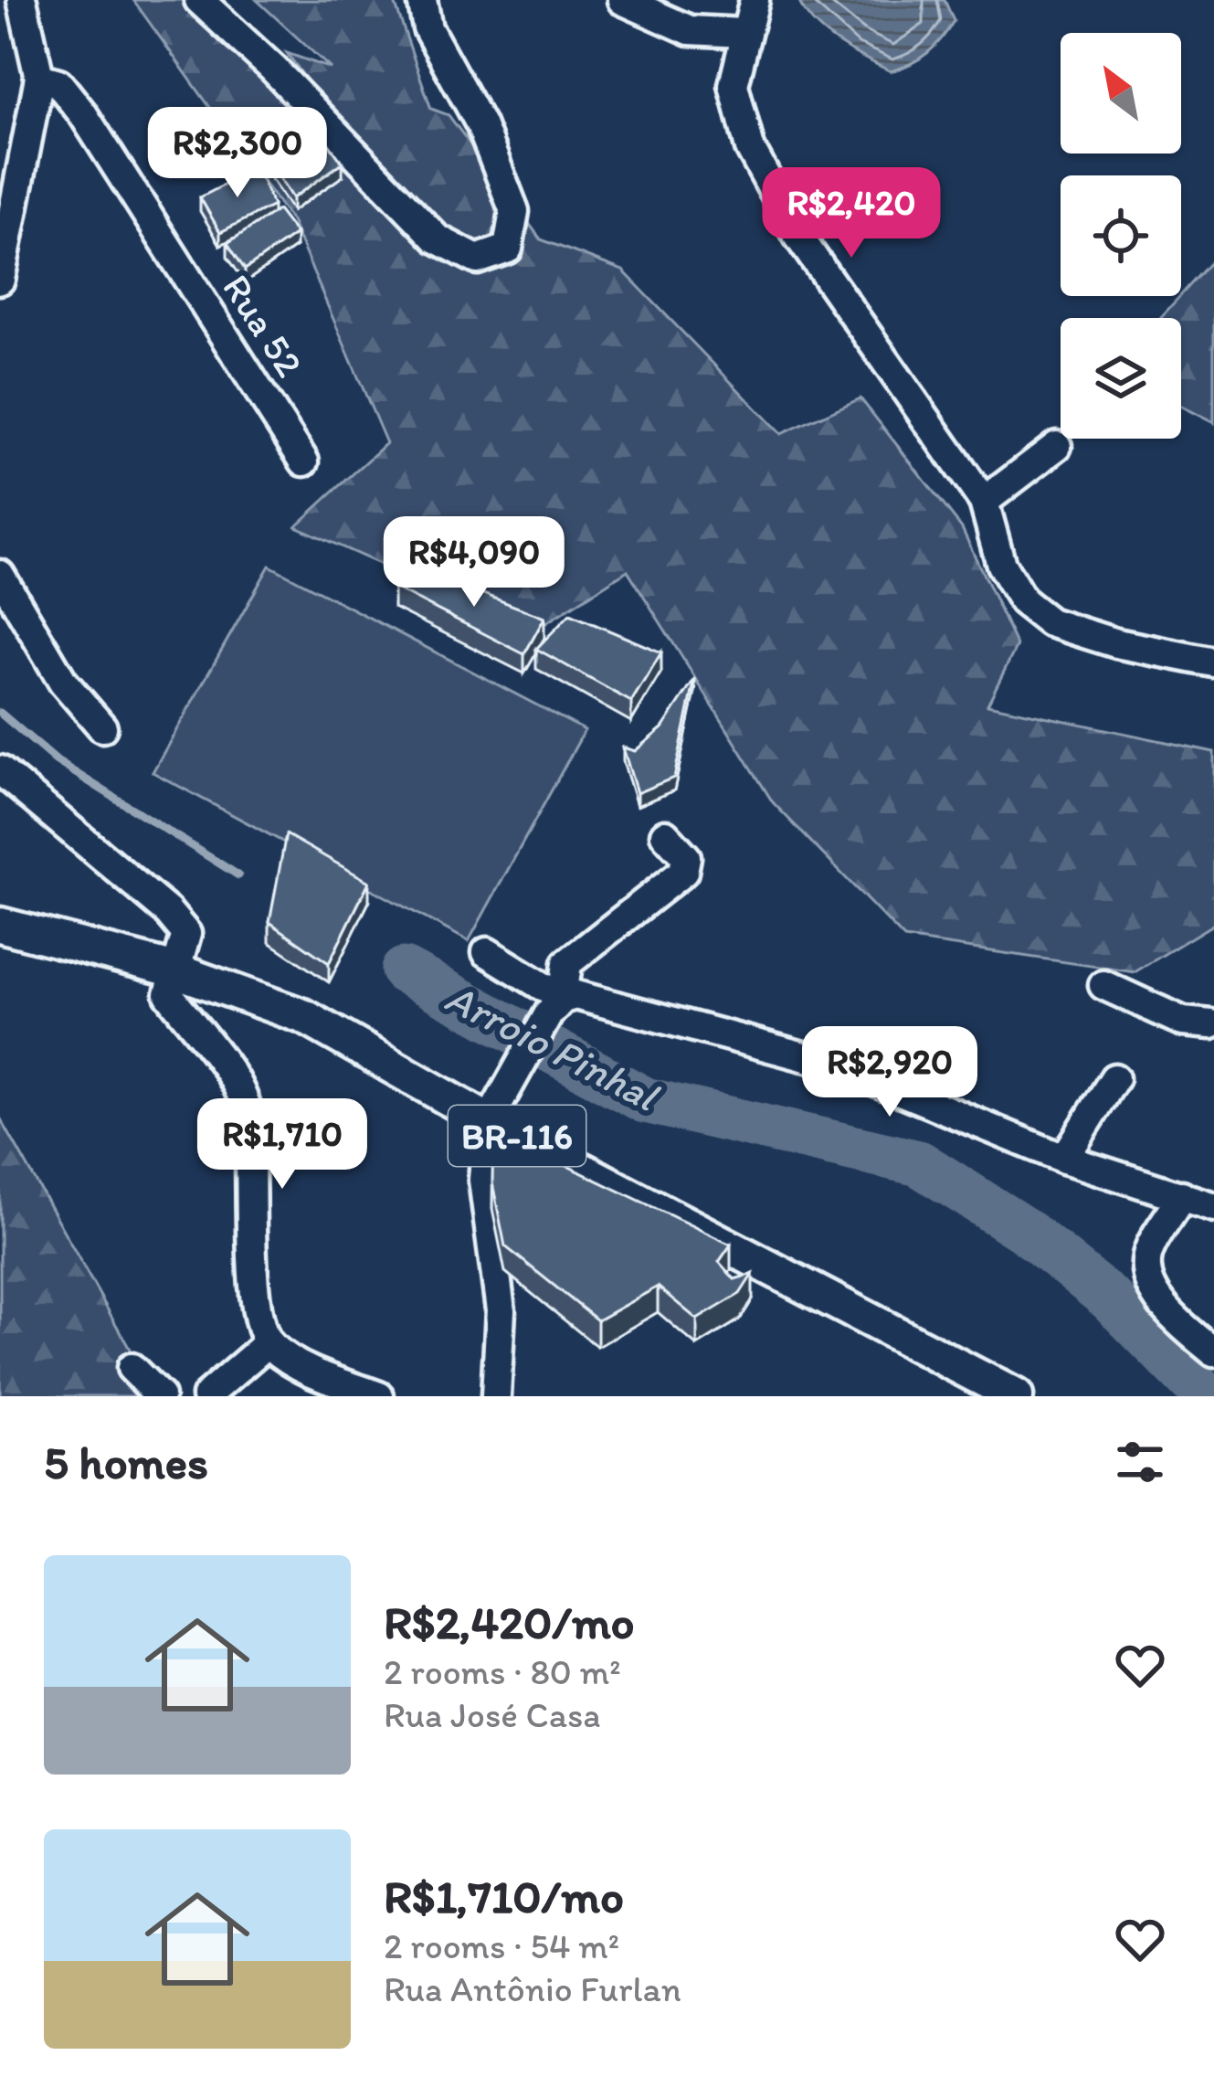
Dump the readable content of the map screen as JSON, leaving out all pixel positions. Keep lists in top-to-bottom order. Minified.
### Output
{"streets":{"main road":["BR-116"],"street":["Rua 52"]},"water":["Arroio Pinhal"],"north":"top left","page":{"price":["R$2,300","R$2,420","R$4,090","R$2,920","R$1,710"],"heading":"5 homes","list":[{"name":"R$2,420/mo","note":"2 rooms · 80 m² · Rua José Casa"},{"name":"R$1,710/mo","note":"2 rooms · 54 m² · Rua Antônio Furlan"}]}}
